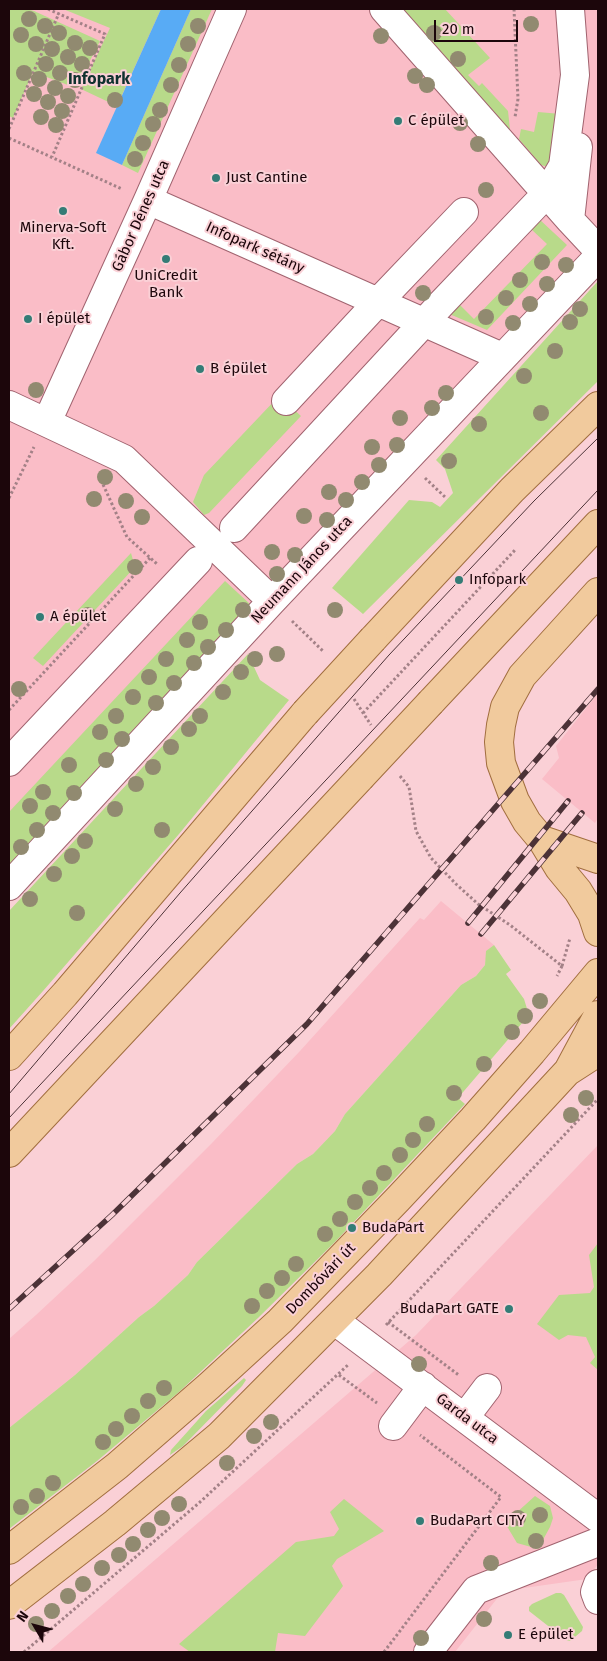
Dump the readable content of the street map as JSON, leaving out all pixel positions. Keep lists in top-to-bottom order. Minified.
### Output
{"streets":{"main road":["Dombóvári út"],"street":["Gábor Dénes utca","Infopark sétány","Neumann János utca","Garda utca"]},"crossings":[["Gábor Dénes utca","Infopark sétány"],["Infopark sétány","Neumann János utca"]],"districts":["Infopark"],"places":["C épület","Just Cantine","Minerva-Soft Kft.","UniCredit Bank","I épület","B épület","Infopark","A épület","BudaPart","BudaPart GATE","BudaPart CITY","E épület"],"scale_bar":"20 m","north":"top left"}
